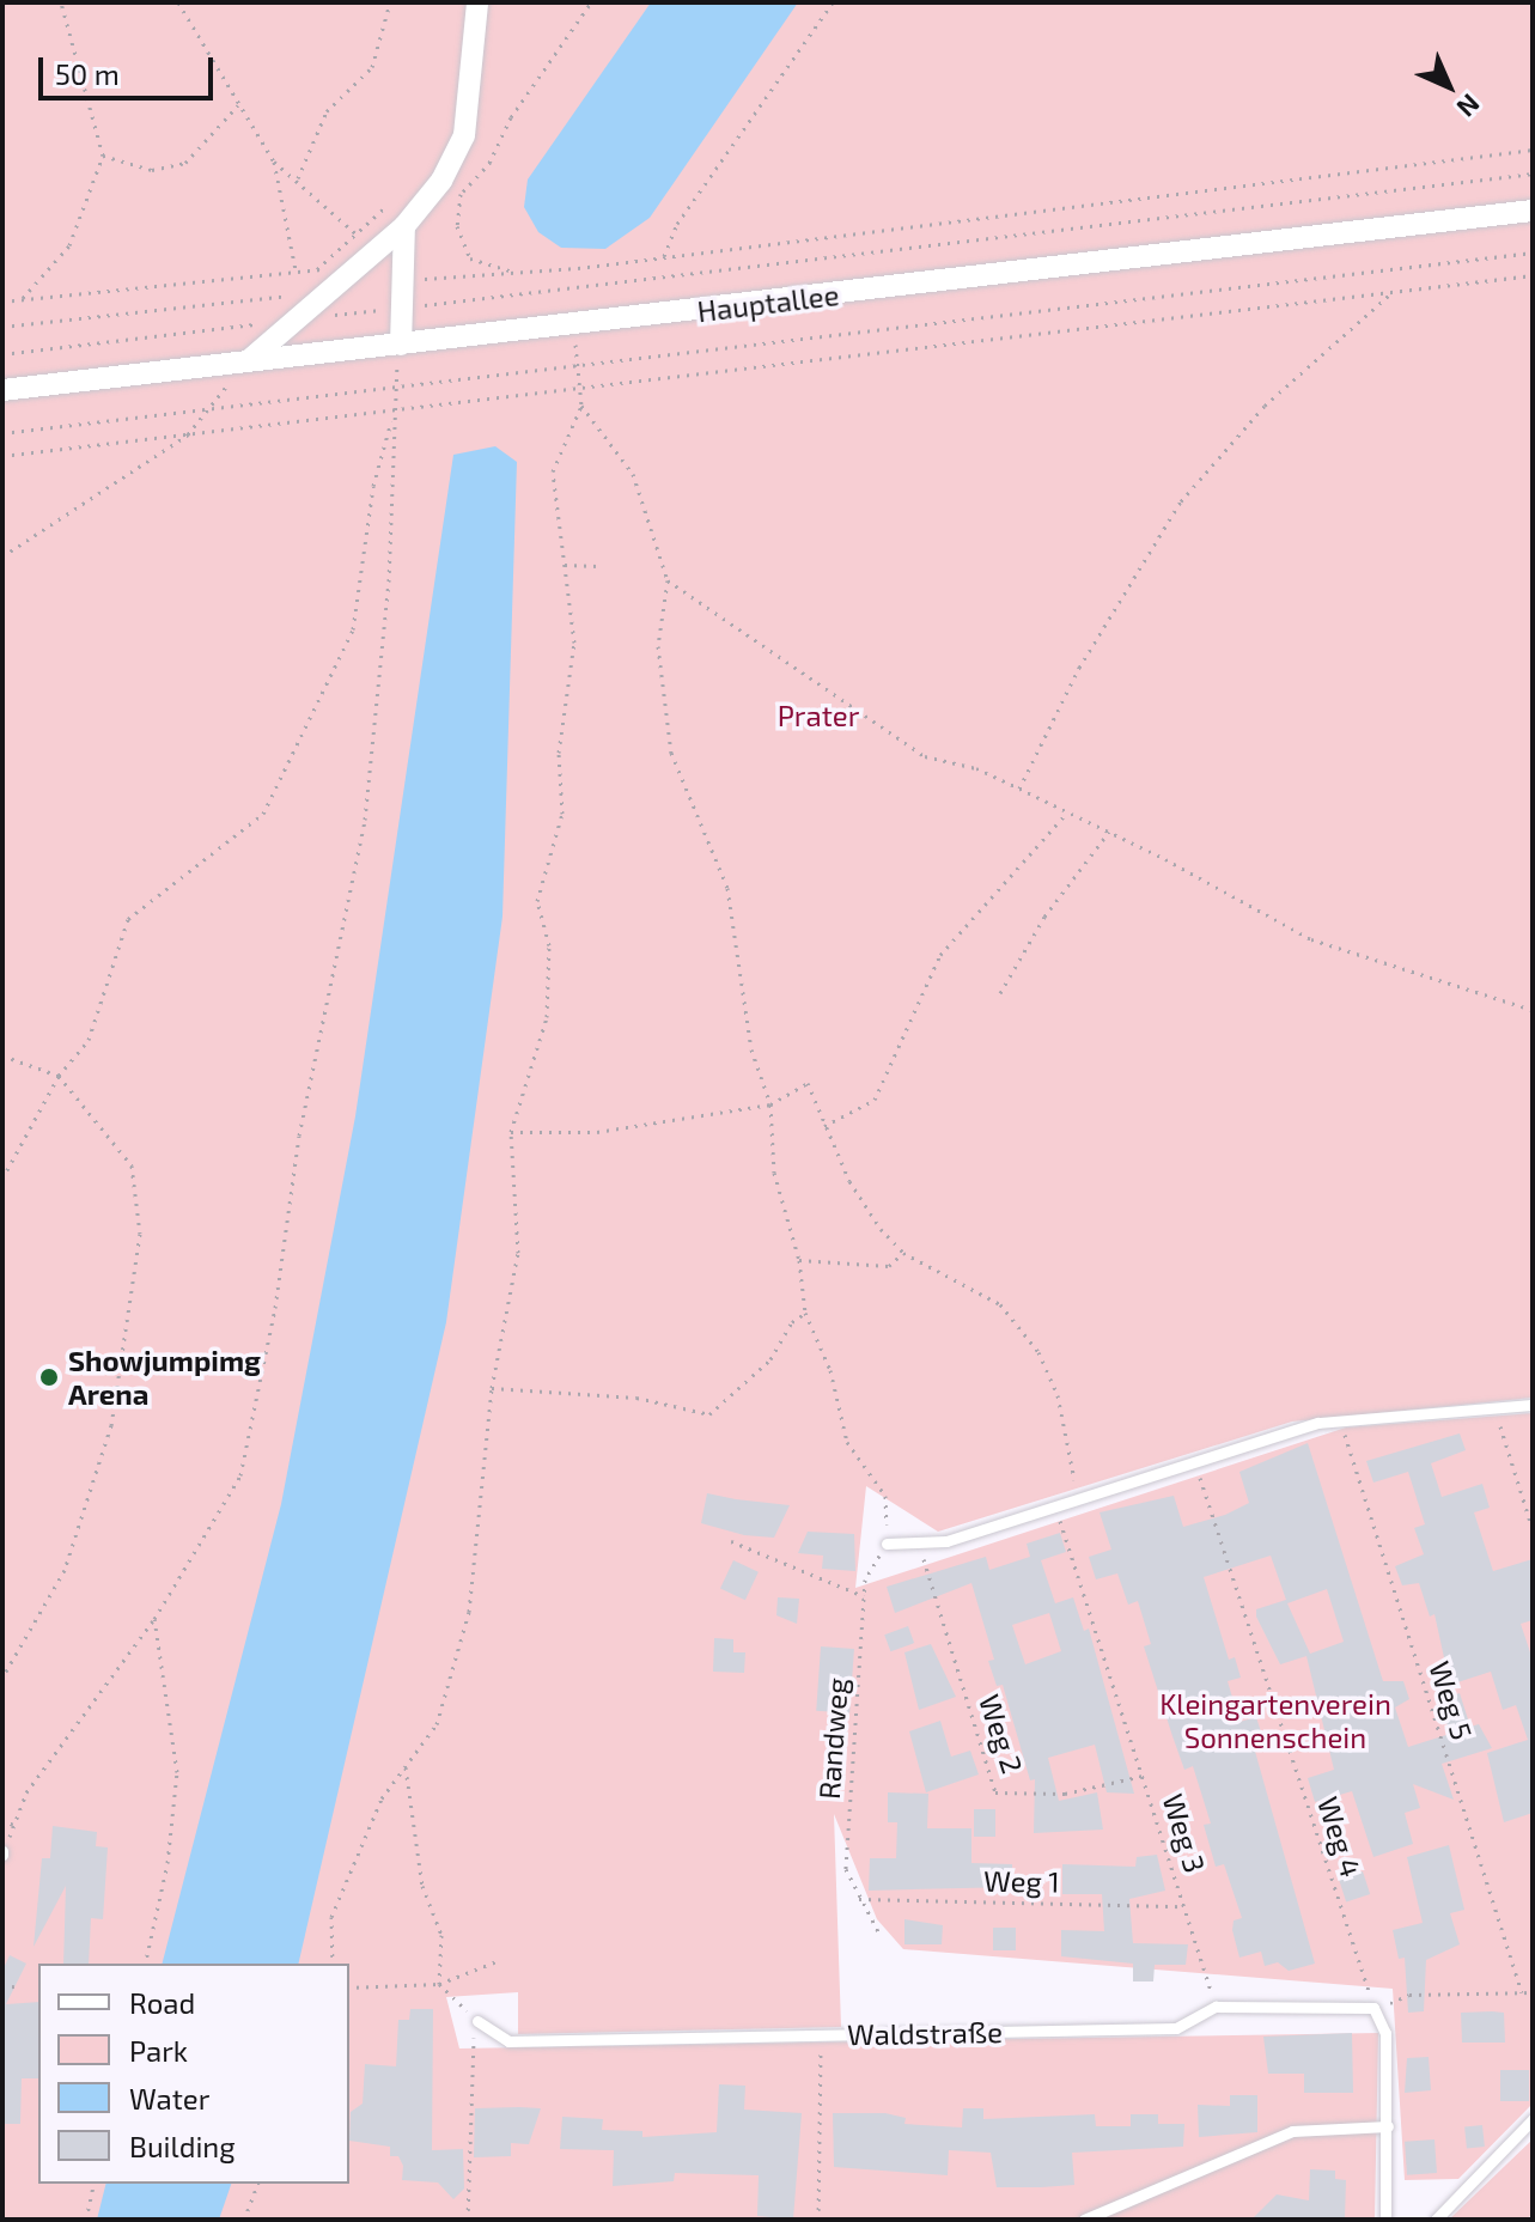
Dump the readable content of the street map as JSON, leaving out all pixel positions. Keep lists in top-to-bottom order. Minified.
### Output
{"streets":{"street":["Hauptallee"],"lane":["Waldstraße"],"path":["Weg 5","Weg 2","Randweg","Weg 3","Weg 4","Weg 1"]},"crossings":[["Weg 2","Weg 3"],["Randweg","Weg 1"],["Weg 3","Weg 1"],["Weg 3","Waldstraße"],["Weg 4","Waldstraße"]],"parks":["Prater","Kleingartenverein Sonnenschein"],"places":["Showjumpimg Arena"],"legend":["Road","Park","Water","Building"],"scale_bar":"50 m","north":"bottom right"}
